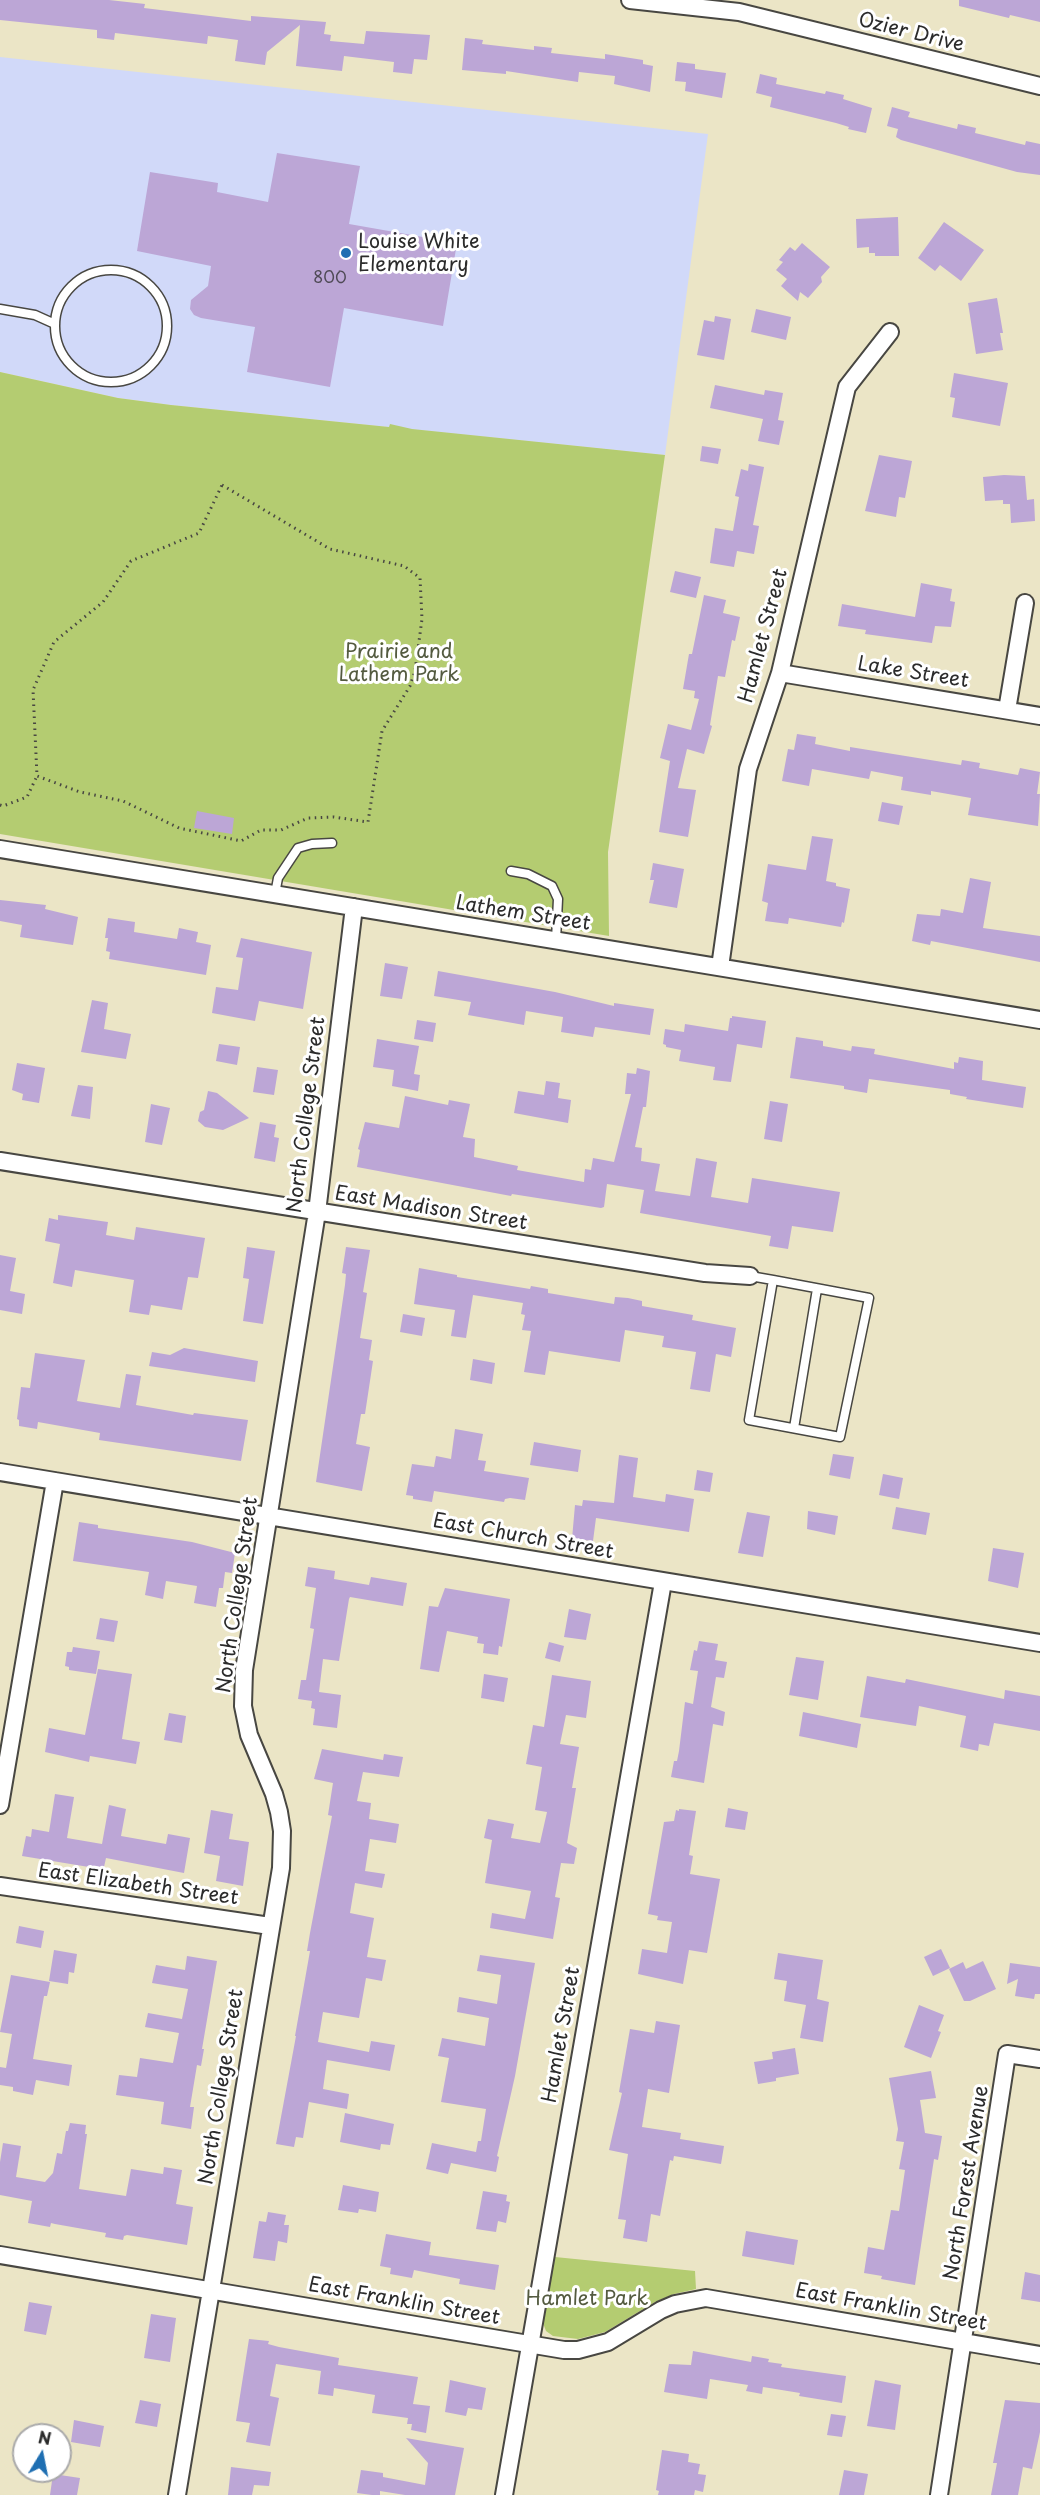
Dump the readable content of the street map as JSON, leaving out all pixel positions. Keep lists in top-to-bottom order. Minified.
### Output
{"streets":{"street":["Ozier Drive","Hamlet Street","Lake Street","Lathem Street","North College Street","East Madison Street","East Church Street","East Elizabeth Street","North Forest Avenue","East Franklin Street"]},"crossings":[["Hamlet Street","Lake Street"],["Hamlet Street","Lathem Street"],["Hamlet Street","East Church Street"],["Hamlet Street","East Franklin Street"],["Lathem Street","North College Street"],["North College Street","East Madison Street"],["North College Street","East Church Street"],["North College Street","East Elizabeth Street"],["North College Street","East Franklin Street"],["North Forest Avenue","East Franklin Street"]],"parks":["Prairie and Lathem Park","Hamlet Park"],"places":["Louise White Elementary"],"house_numbers":["800"],"north":"top"}
